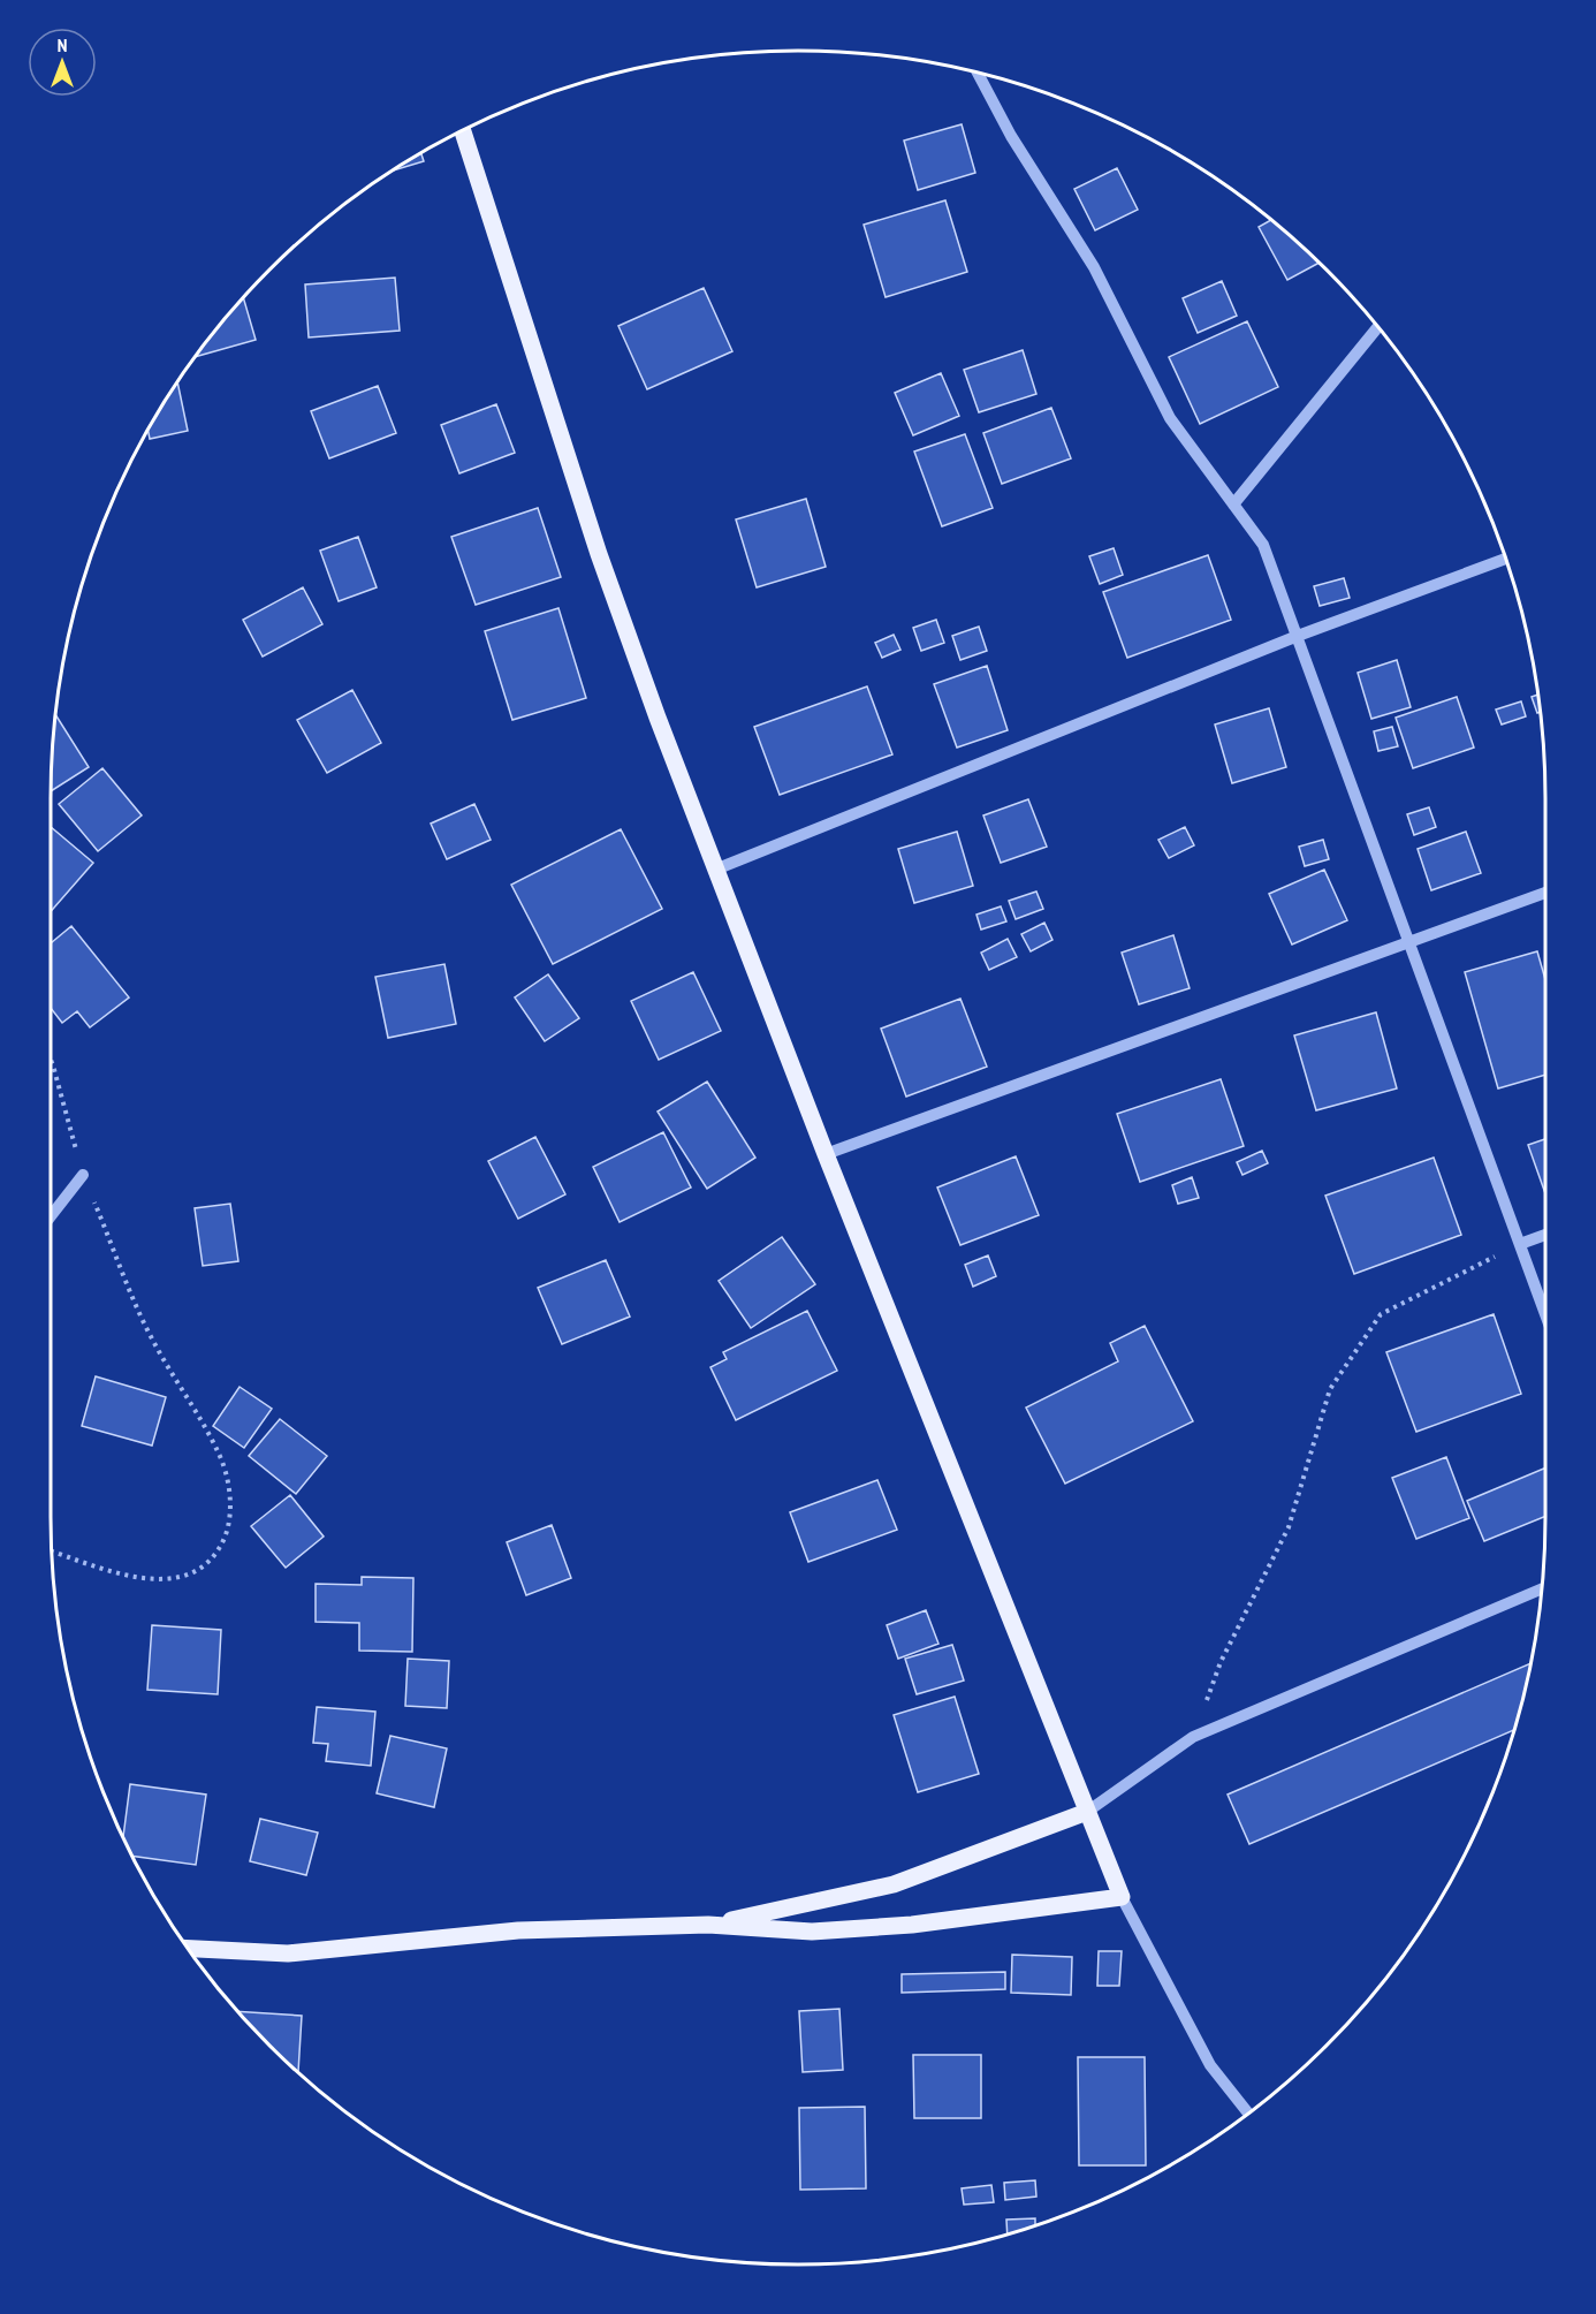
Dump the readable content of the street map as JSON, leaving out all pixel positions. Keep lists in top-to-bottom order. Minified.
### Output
{"north":"top"}
